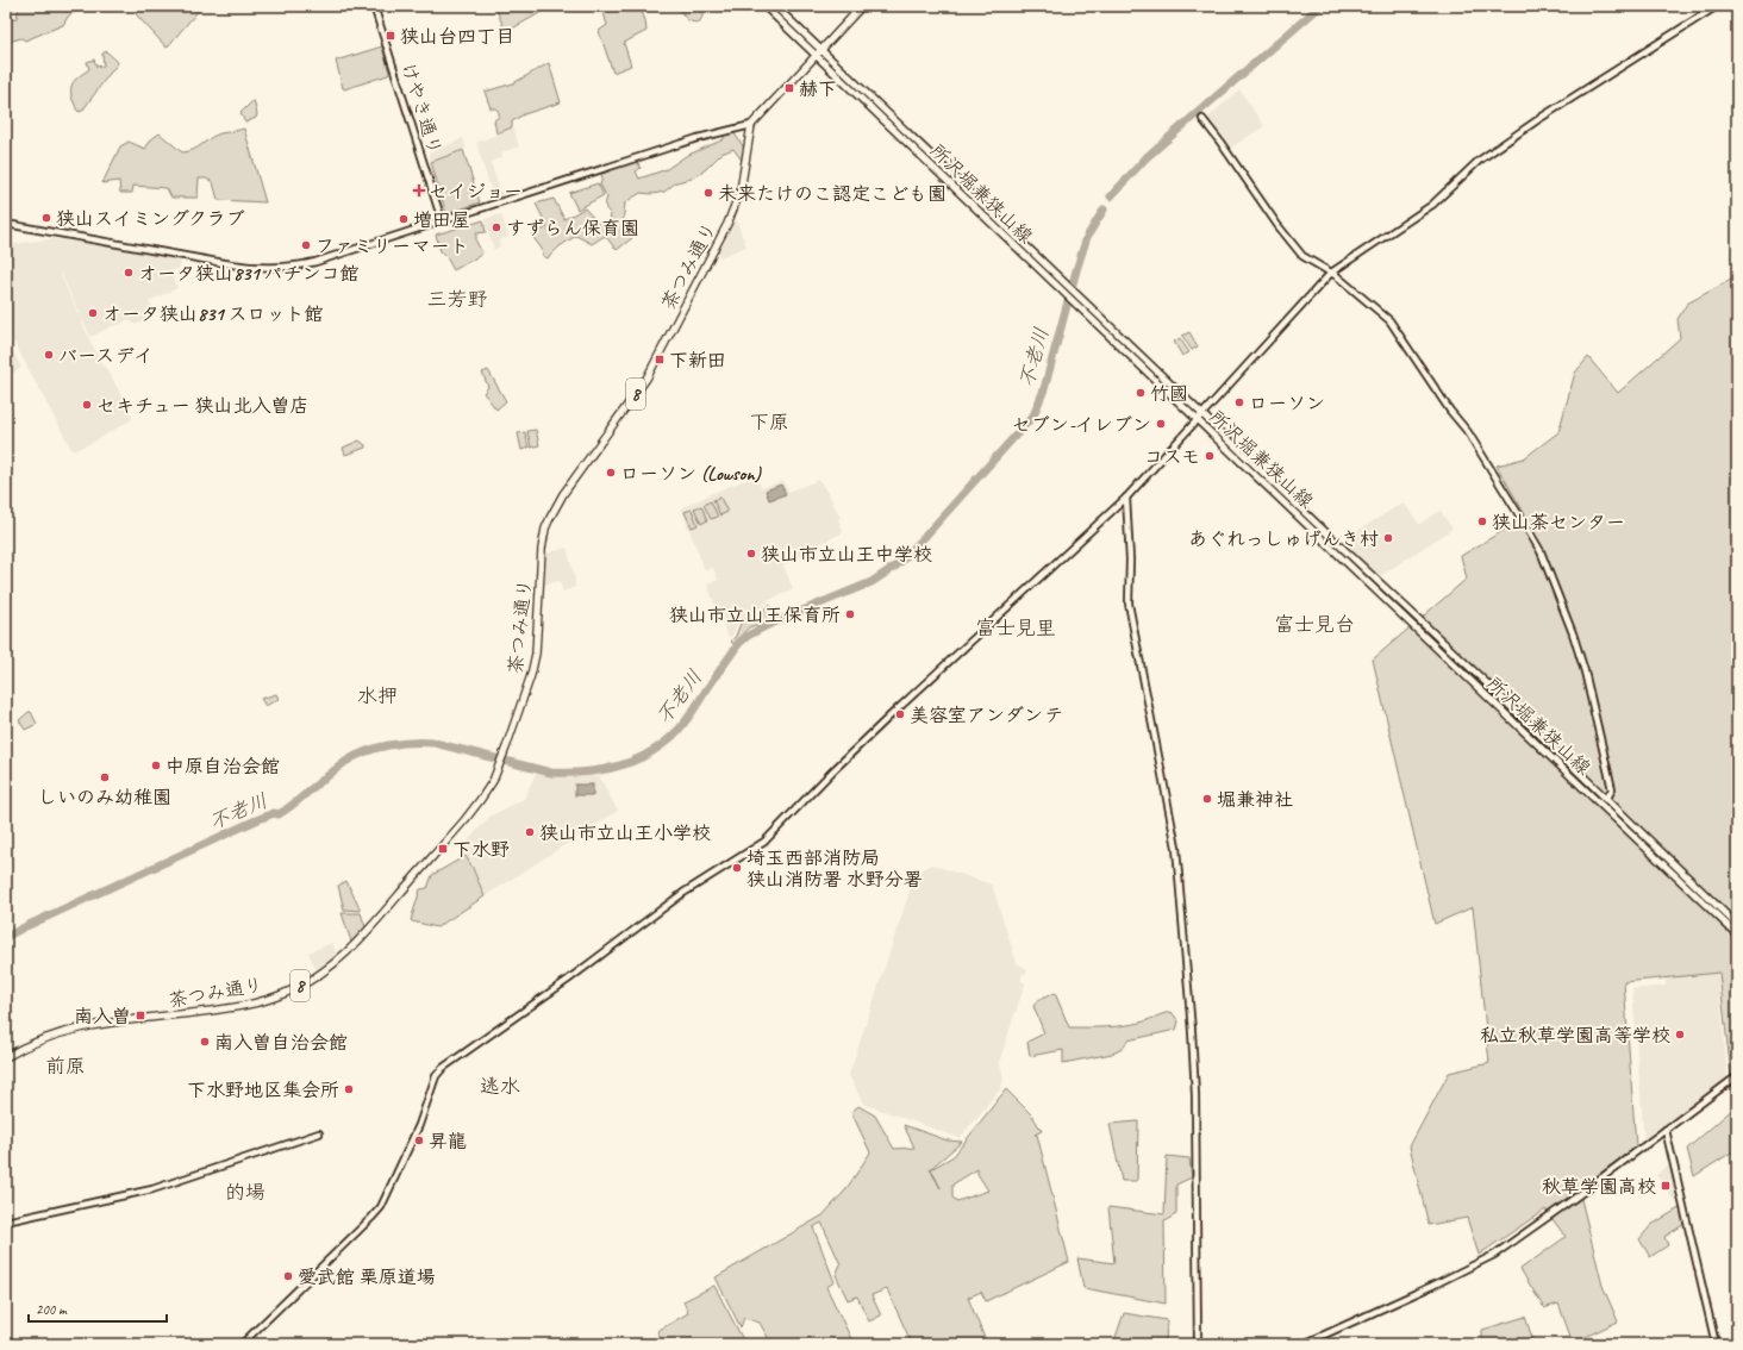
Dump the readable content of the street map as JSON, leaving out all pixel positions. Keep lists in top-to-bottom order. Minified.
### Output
{"streets":{"main road":["所沢堀兼狭山線","茶つみ通り","8"],"street":["けやき通り"]},"districts":["三芳野","下原","富士見台","富士見里","水押","前原","逃水","的場"],"water":["不老川"],"places":{"transit":["狭山台四丁目","赫下","下新田","下水野","南入曽","秋草学園高校"],"health":["セイジョー"],"other":["未来たけのこ認定こども園","狭山スイミングクラブ","増田屋","すずらん保育園","ファミリーマート","オータ狭山831 パチンコ館","オータ狭山831 スロット館","バースデイ","竹國","ローソン","セキチュー 狭山北入曽店","セブン-イレブン","コスモ","ローソン (Lowson)","狭山茶センター","あぐれっしゅげんき村","狭山市立山王中学校","狭山市立山王保育所","美容室アンダンテ","中原自治会館","しいのみ幼稚園","堀兼神社","狭山市立山王小学校","埼玉西部消防局 狭山消防署 水野分署","私立秋草学園高等学校","南入曽自治会館","下水野地区集会所","昇龍","愛武館 栗原道場"]},"scale_bar":"200 m"}
